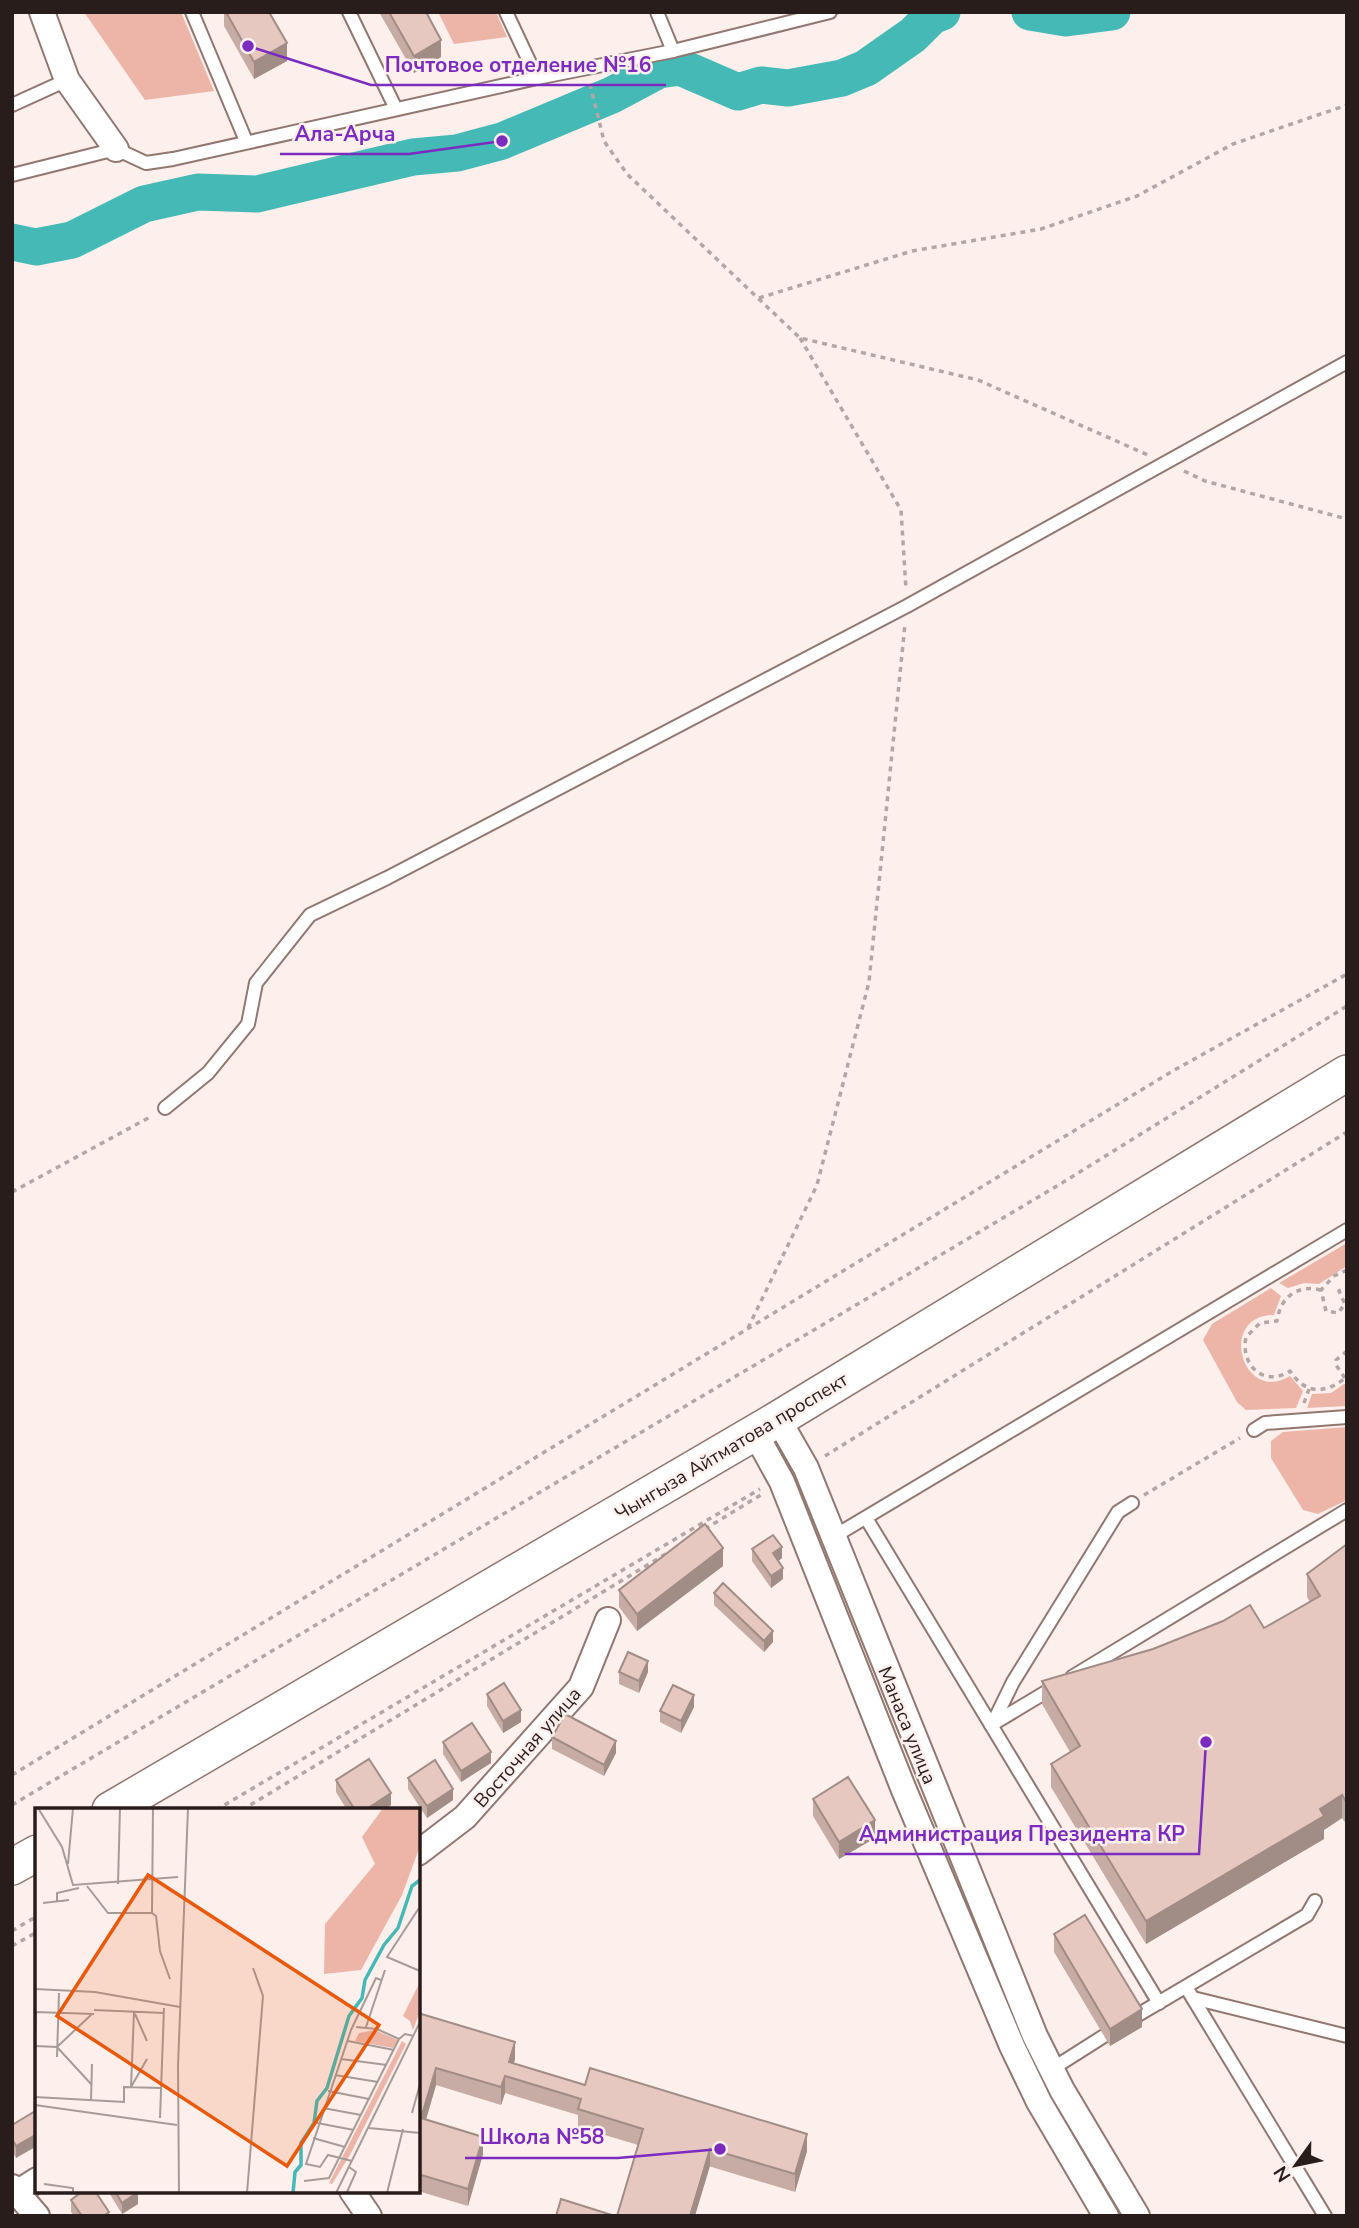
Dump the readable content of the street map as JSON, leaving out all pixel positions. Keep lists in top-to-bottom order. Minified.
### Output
{"streets":{"main road":["Чынгыза Айтматова проспект"],"street":["Манаса улица","Восточная улица"]},"crossings":[["Чынгыза Айтматова проспект","Манаса улица"]],"places":["Почтовое отделение №16","Ала-Арча","Администрация Президента КР","Школа №58"],"north":"bottom left"}
